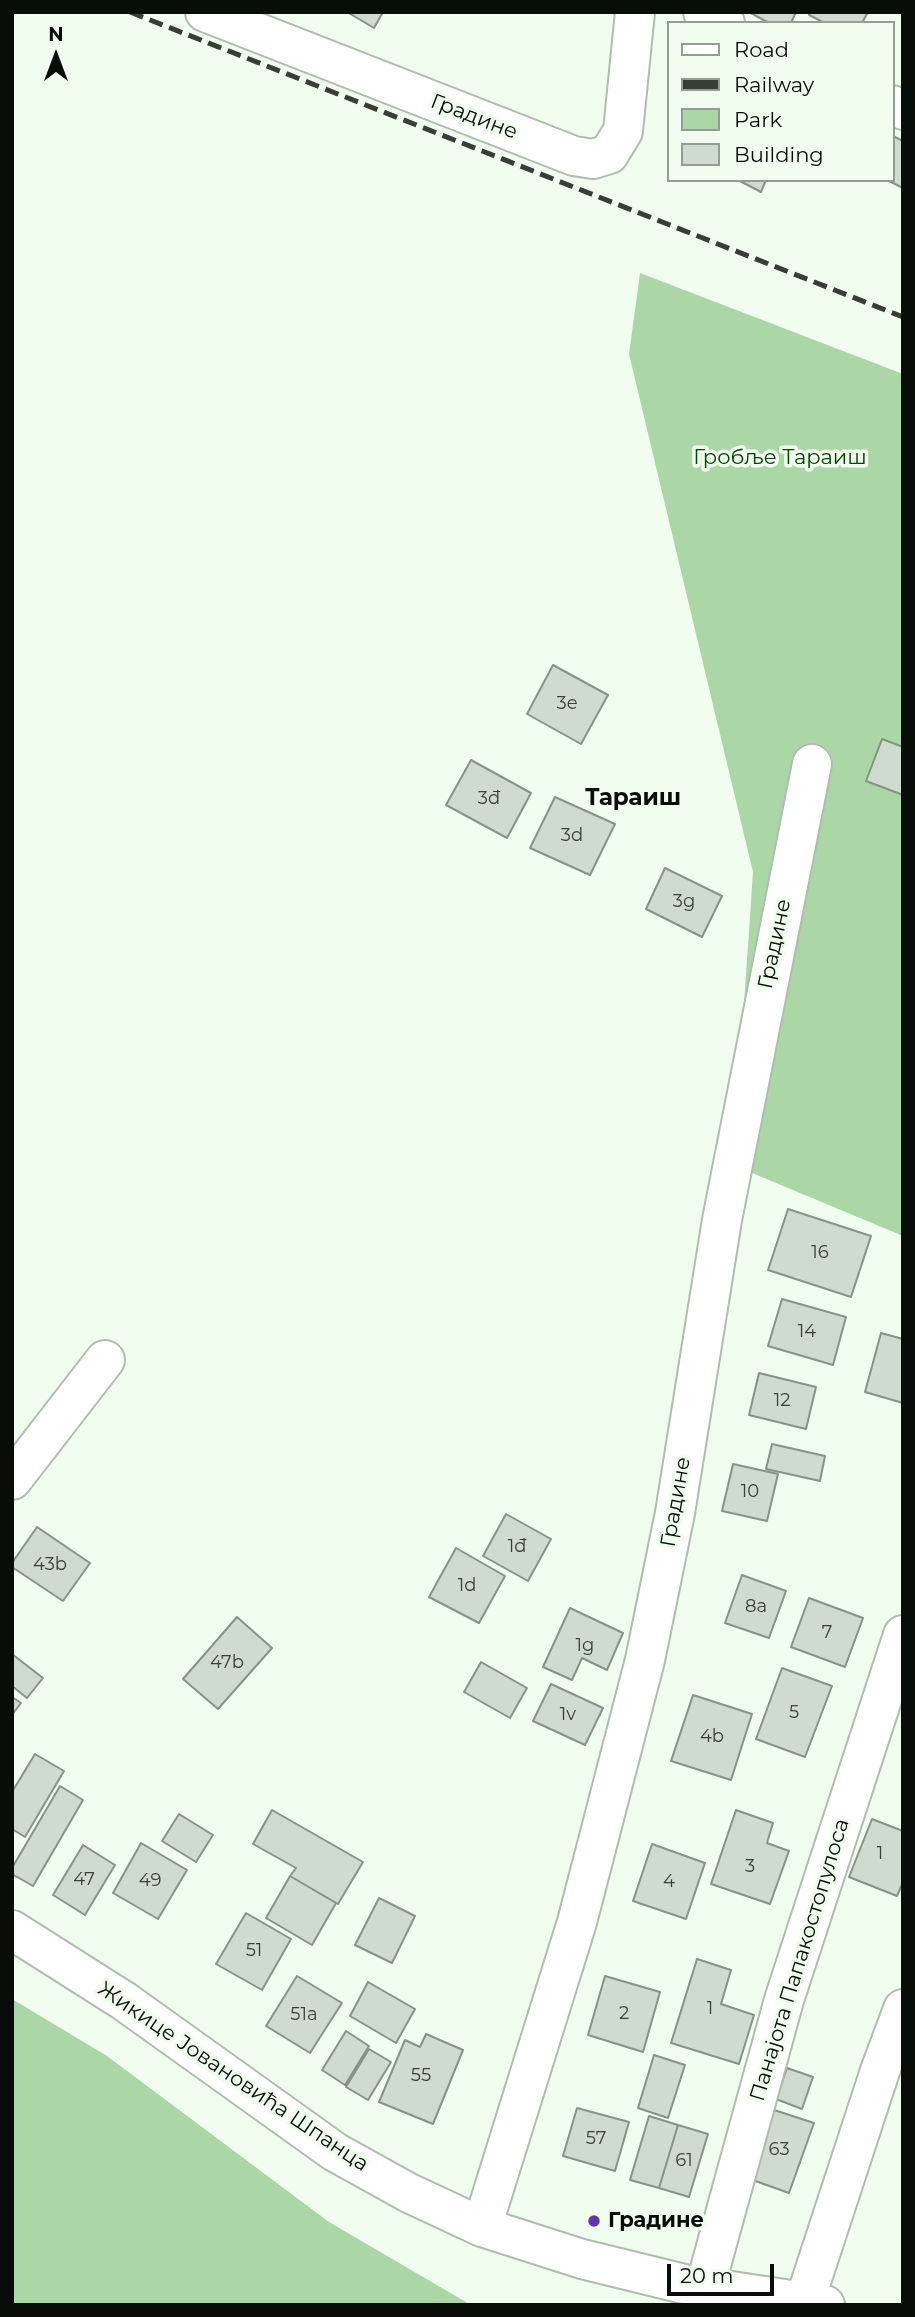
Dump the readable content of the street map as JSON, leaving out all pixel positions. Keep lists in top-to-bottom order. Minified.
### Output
{"streets":{"street":["Градине","Панајота Папакостопулоса","Жикице Јовановића Шпанца"]},"crossings":[["Градине","Жикице Јовановића Шпанца"],["Панајота Папакостопулоса","Жикице Јовановића Шпанца"]],"districts":["Тараиш"],"parks":["Гробље Тараиш"],"places":["Градине"],"house_numbers":["3e","3đ","3d","3g","16","14","12","10","1đ","43b","1d","8a","7","1g","47b","5","1v","4b","1","3","47","49","4","51","1","2","51a","55","57","63","61"],"legend":["Road","Railway","Park","Building"],"scale_bar":"20 m","north":"top"}
